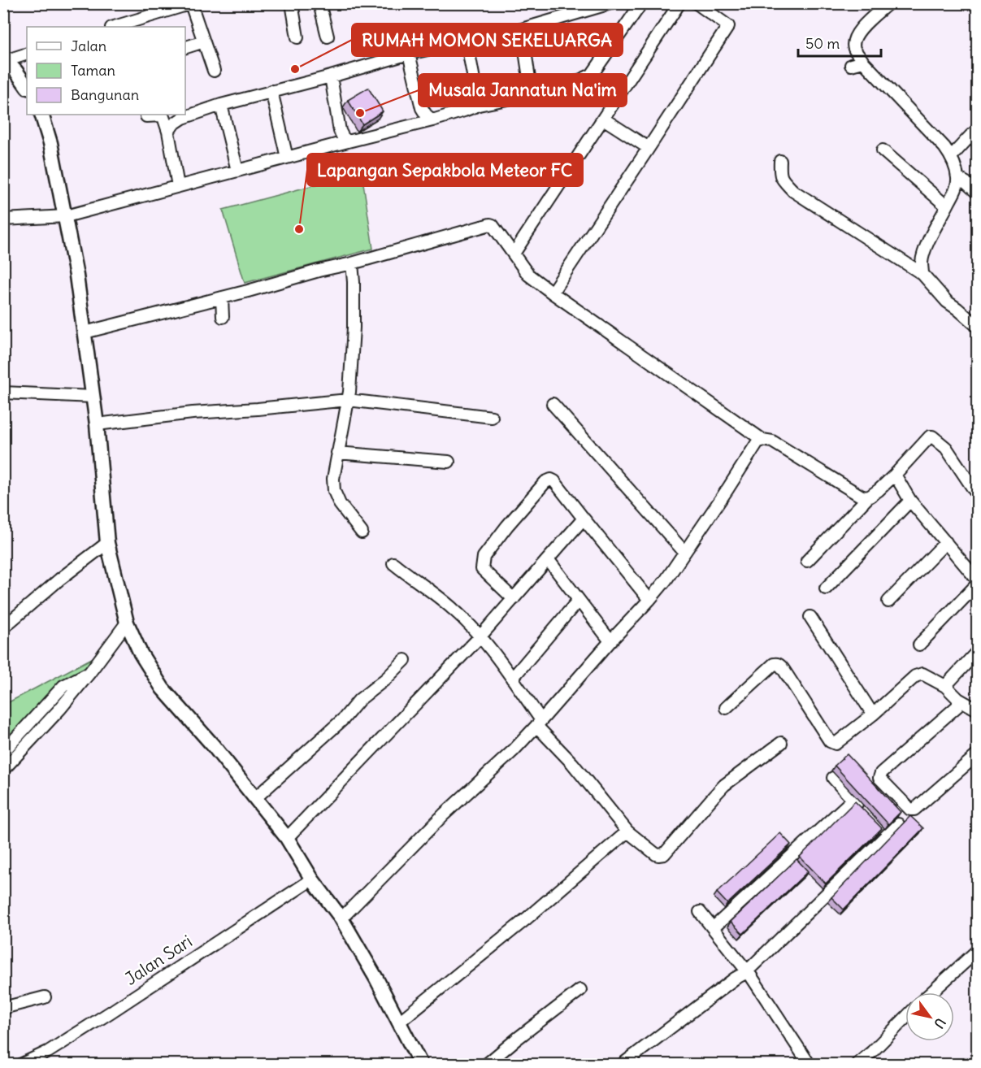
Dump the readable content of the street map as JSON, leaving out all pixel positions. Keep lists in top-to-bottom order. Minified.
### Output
{"streets":{"street":["Jalan Sari"]},"places":["RUMAH MOMON SEKELUARGA","Musala Jannatun Na'im","Lapangan Sepakbola Meteor FC"],"legend":["Jalan","Taman","Bangunan"],"scale_bar":"50 m","north":"bottom right"}
